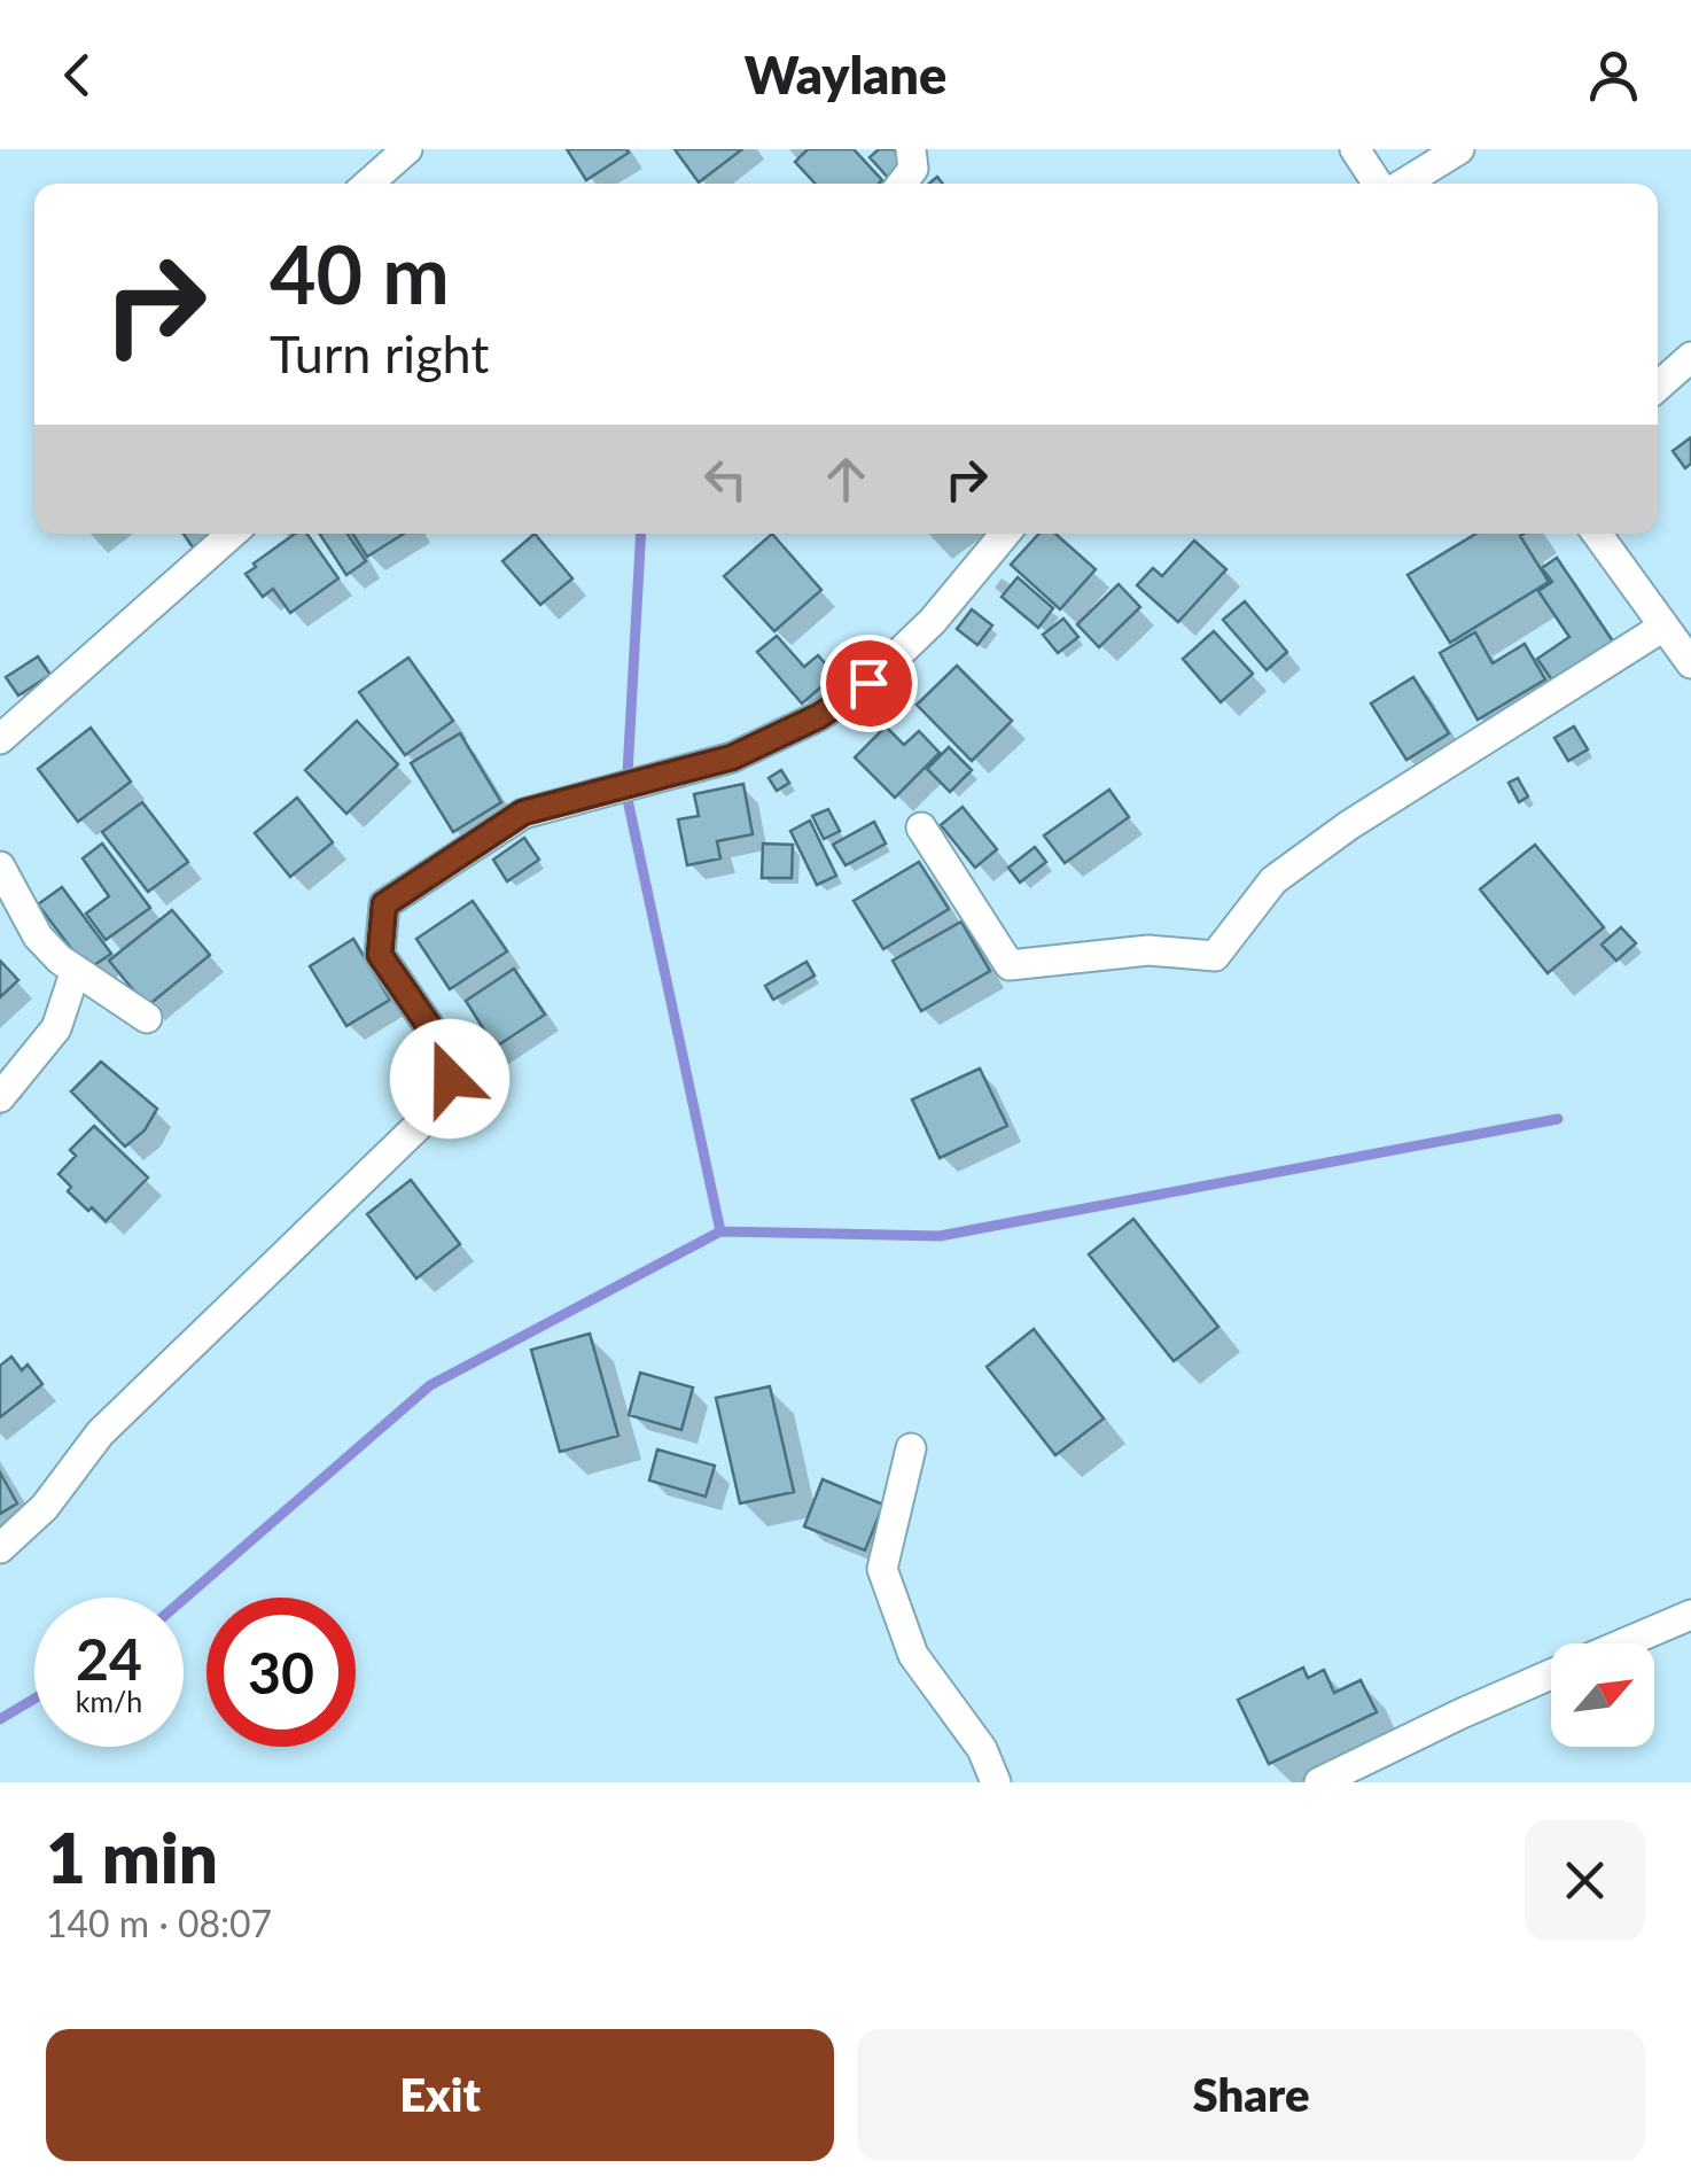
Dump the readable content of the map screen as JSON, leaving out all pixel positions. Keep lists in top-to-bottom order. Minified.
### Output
{"north":"top right","page":{"header":"Waylane","turn":["40 m","Turn right"],"speed":"24 km/h","limit":"30","heading":["1 min","140 m · 08:07"],"buttons":["Exit","Share"]}}
